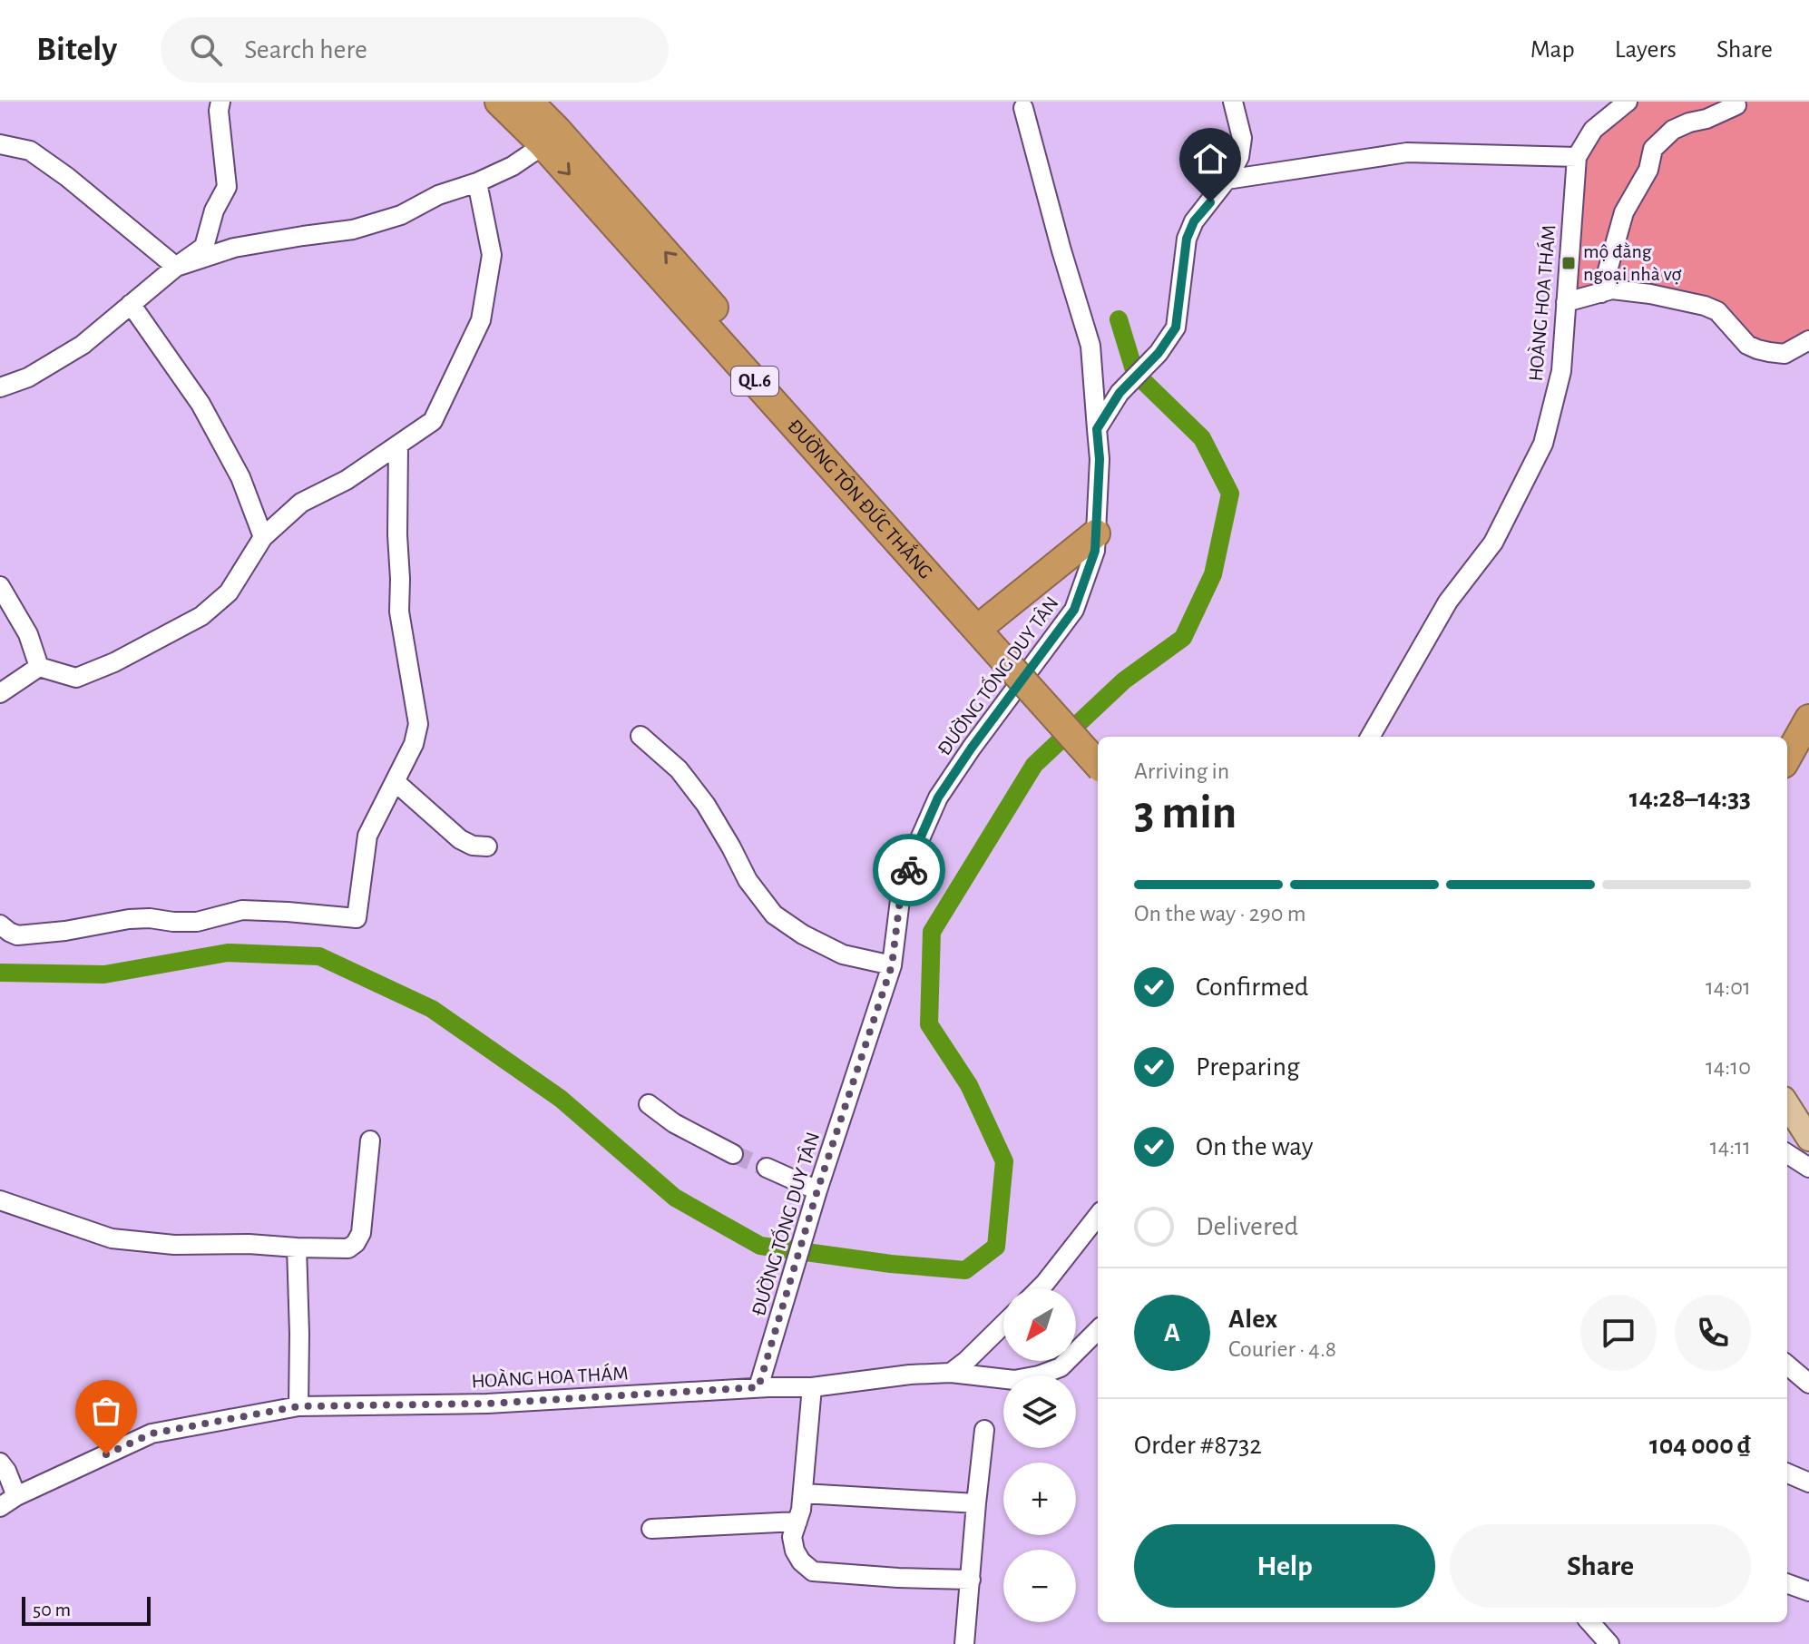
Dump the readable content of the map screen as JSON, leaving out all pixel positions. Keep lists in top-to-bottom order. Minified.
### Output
{"streets":{"highway":["QL.6","ĐƯỜNG TÔN ĐỨC THẮNG"],"street":["HOÀNG HOA THÁM","ĐƯỜNG TỐNG DUY TÂN"]},"crossings":[["HOÀNG HOA THÁM","ĐƯỜNG TỐNG DUY TÂN"]],"places":{"transit":["mộ đằng ngoại nhà vợ"]},"scale_bar":"50 m","north":"bottom left","page":{"header":"Bitely","search":"Search here","nav":["Map","Layers","Share"],"heading":["3 min","Arriving in","14:28–14:33"],"panel":["Alex","Courier · 4.8","Order #8732","104 000 ₫"],"bar":"On the way · 290 m","list":[["Confirmed","14:01"],["Preparing","14:10"],["On the way","14:11"],"Delivered"],"map_buttons":["+","−"],"round":"A","buttons":["Help","Share"],"scale":"50 m"}}
